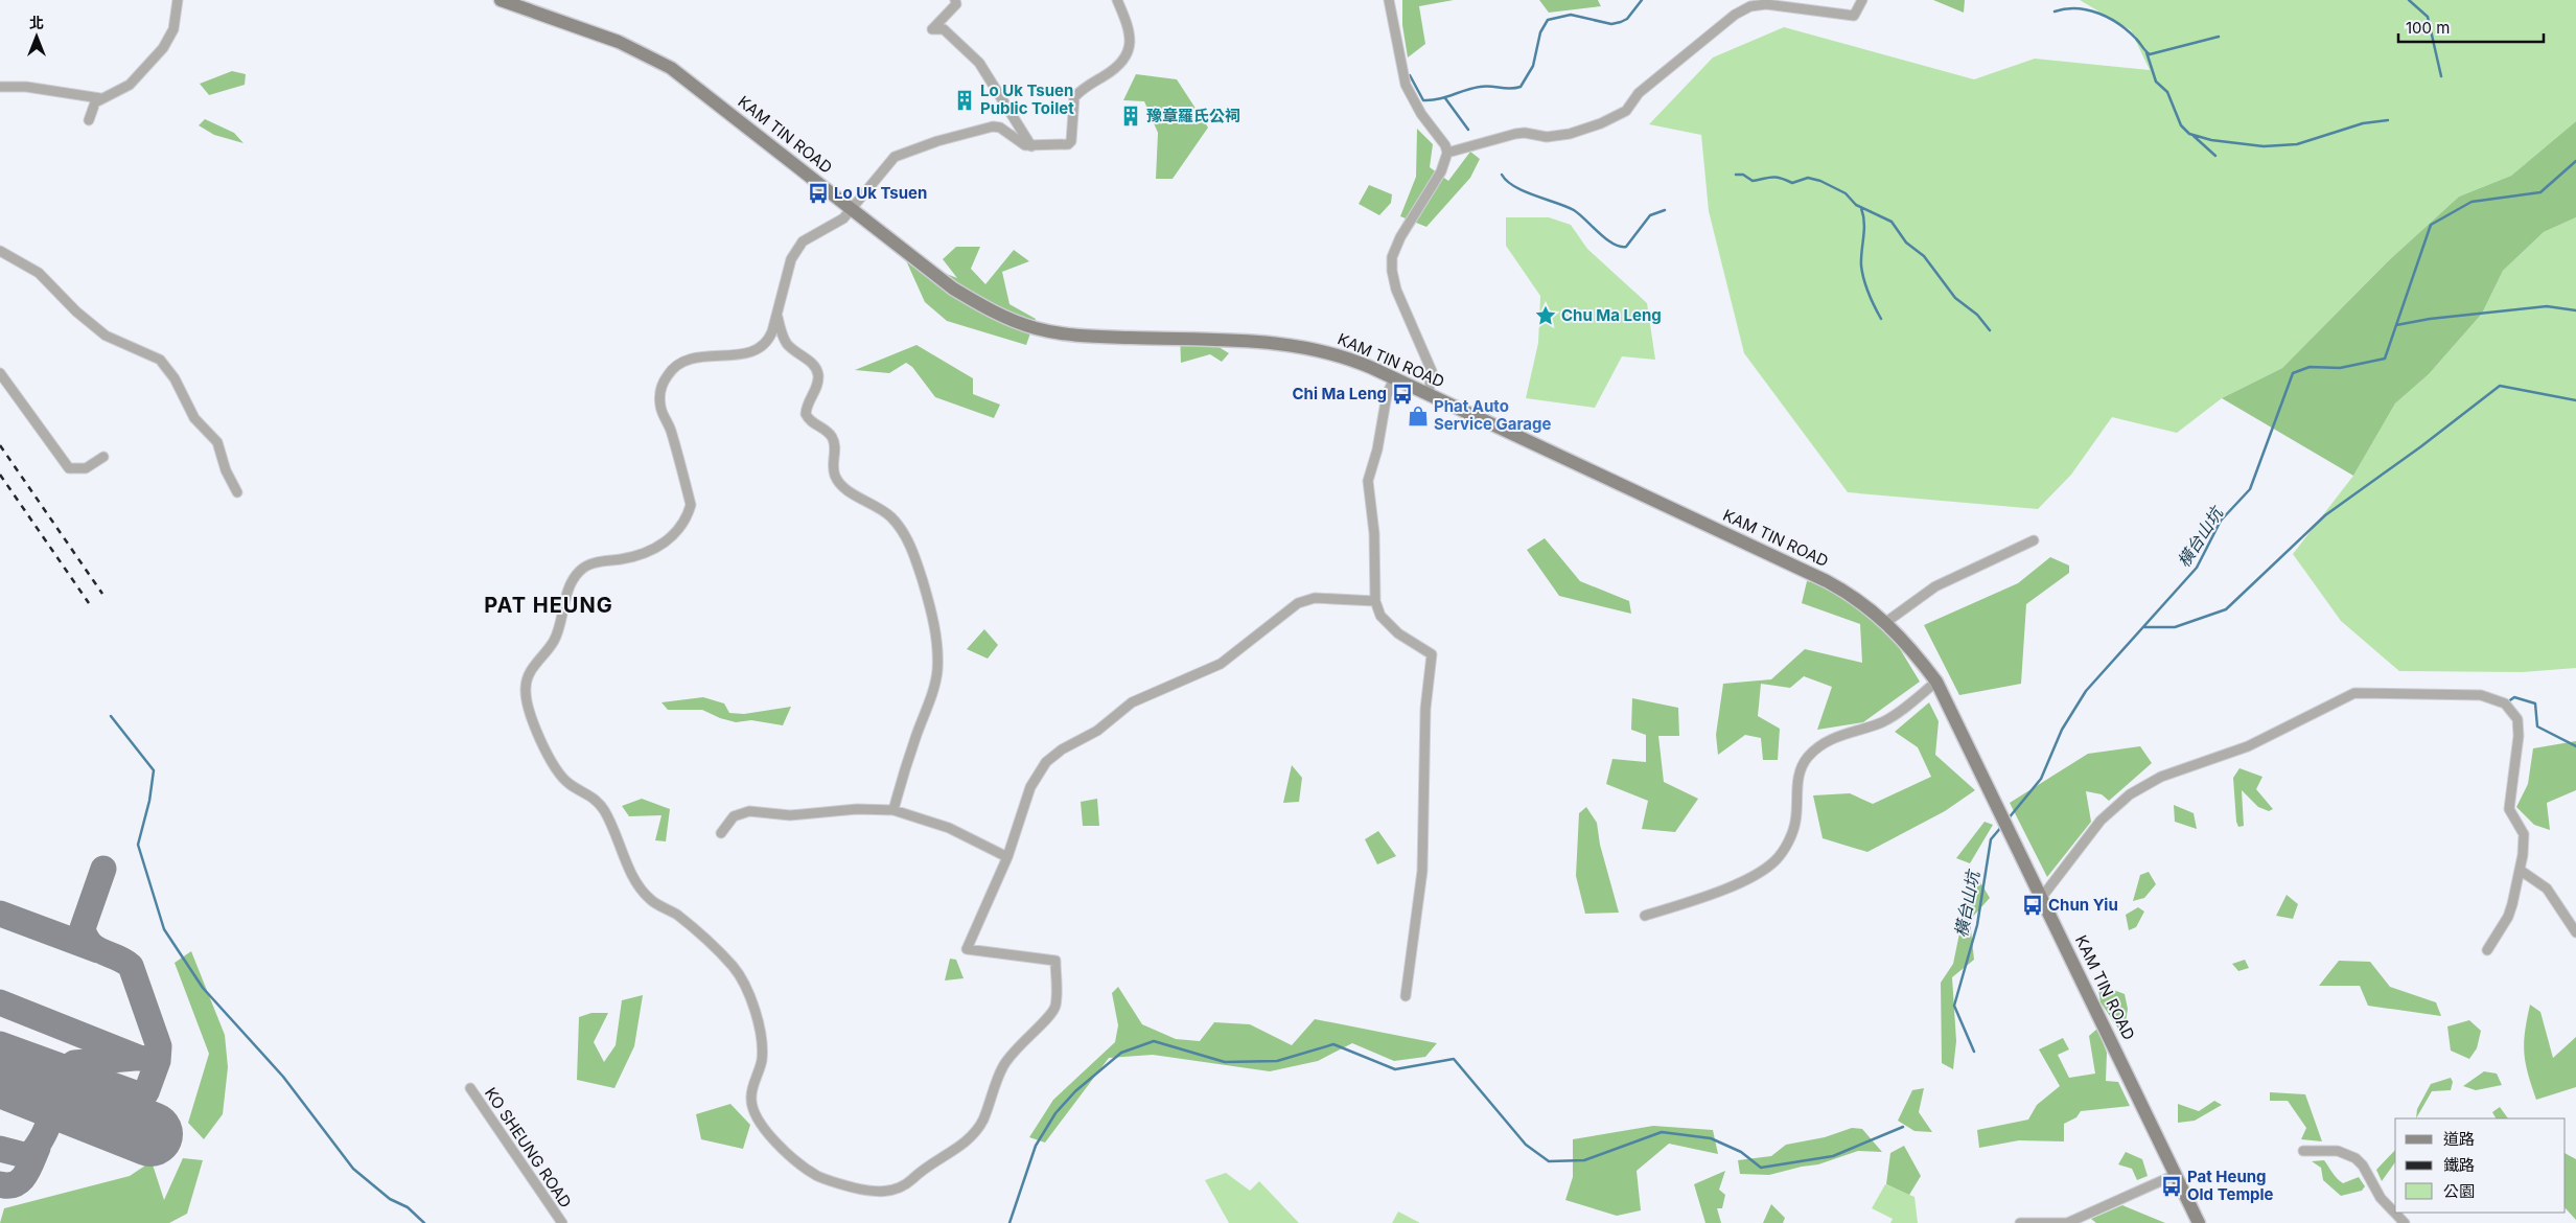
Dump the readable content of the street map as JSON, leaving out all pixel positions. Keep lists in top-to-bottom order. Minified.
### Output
{"streets":{"main road":["KAM TIN ROAD"],"street":["KO SHEUNG ROAD"]},"districts":["PAT HEUNG"],"water":["橫台山坑"],"places":{"building":["Lo Uk Tsuen Public Toilet","豫章羅氏公祠"],"bus stop":["Lo Uk Tsuen","Chi Ma Leng","Chun Yiu","Pat Heung Old Temple"],"place":["Chu Ma Leng"],"shop":["Phat Auto Service Garage"]},"legend":["道路","鐵路","公園"],"scale_bar":"100 m","north":"top"}
